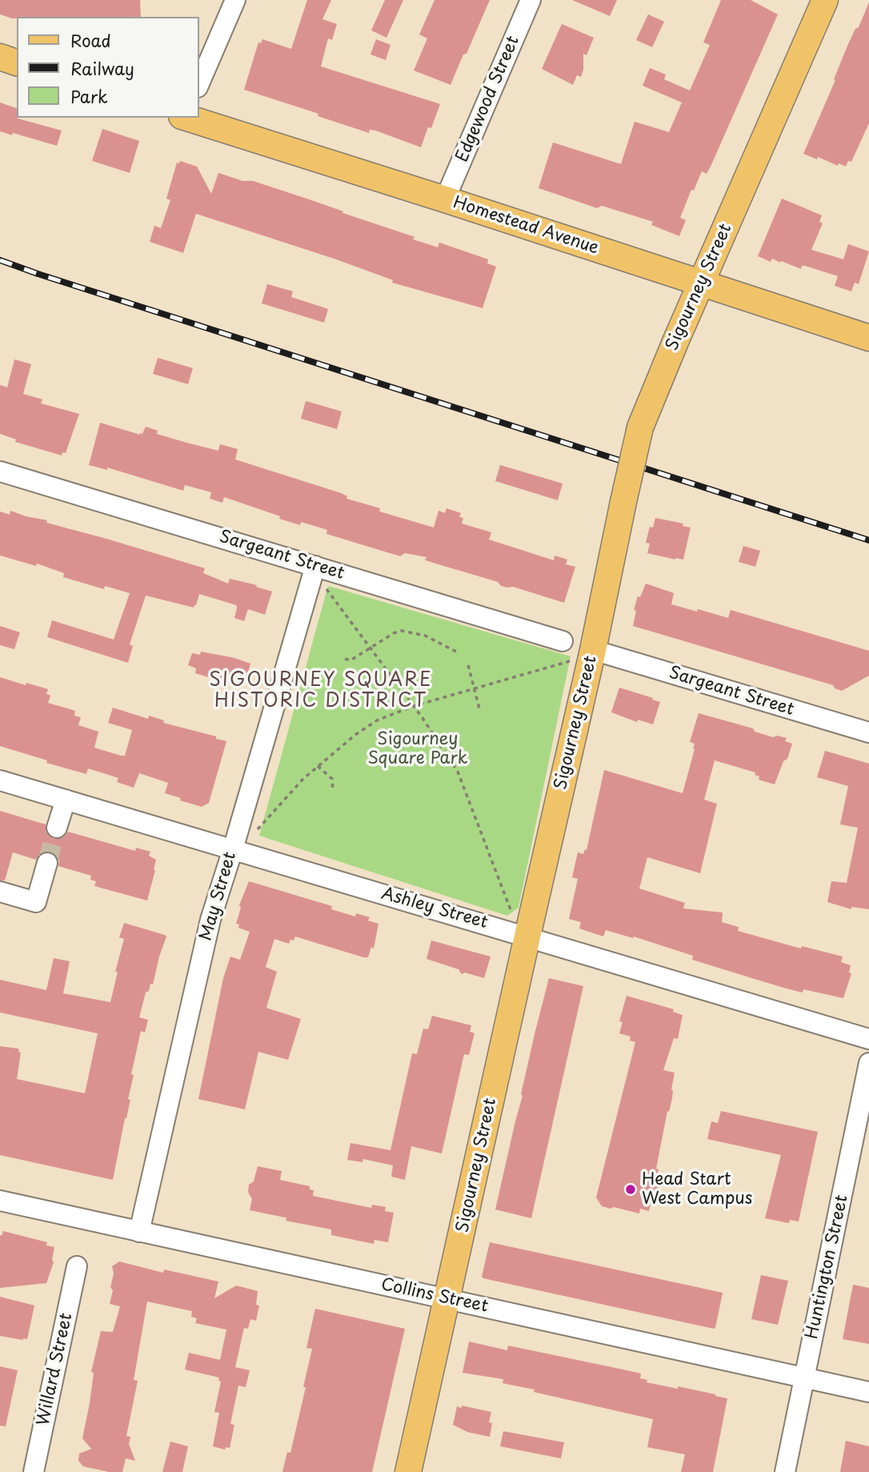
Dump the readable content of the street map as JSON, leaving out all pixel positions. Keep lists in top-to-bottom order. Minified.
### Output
{"streets":{"main road":["Homestead Avenue","Sigourney Street"],"street":["Edgewood Street","Sargeant Street","May Street","Ashley Street","Huntington Street","Collins Street","Willard Street"]},"crossings":[["Edgewood Street","Homestead Avenue"],["Homestead Avenue","Sigourney Street"],["Sigourney Street","Sargeant Street"],["Sigourney Street","Ashley Street"],["Sigourney Street","Collins Street"],["Sargeant Street","May Street"],["May Street","Ashley Street"],["May Street","Collins Street"],["Huntington Street","Collins Street"]],"districts":["SIGOURNEY SQUARE HISTORIC DISTRICT"],"parks":["Sigourney Square Park"],"places":["Head Start West Campus"],"legend":["Road","Railway","Park"]}
